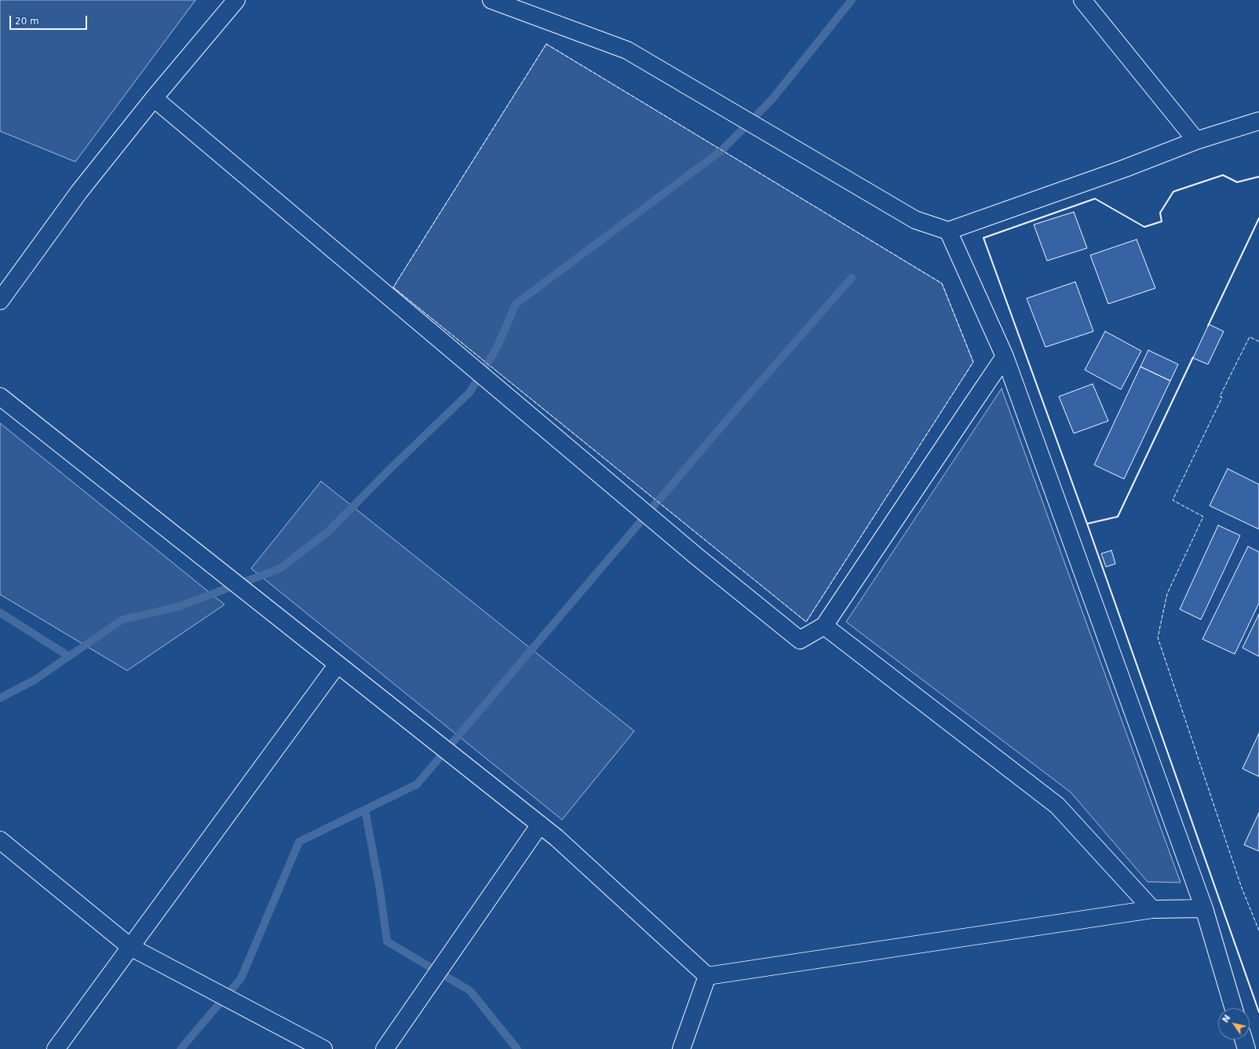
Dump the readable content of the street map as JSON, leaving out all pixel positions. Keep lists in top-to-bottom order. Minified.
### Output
{"scale_bar":"20 m","north":"top left"}
